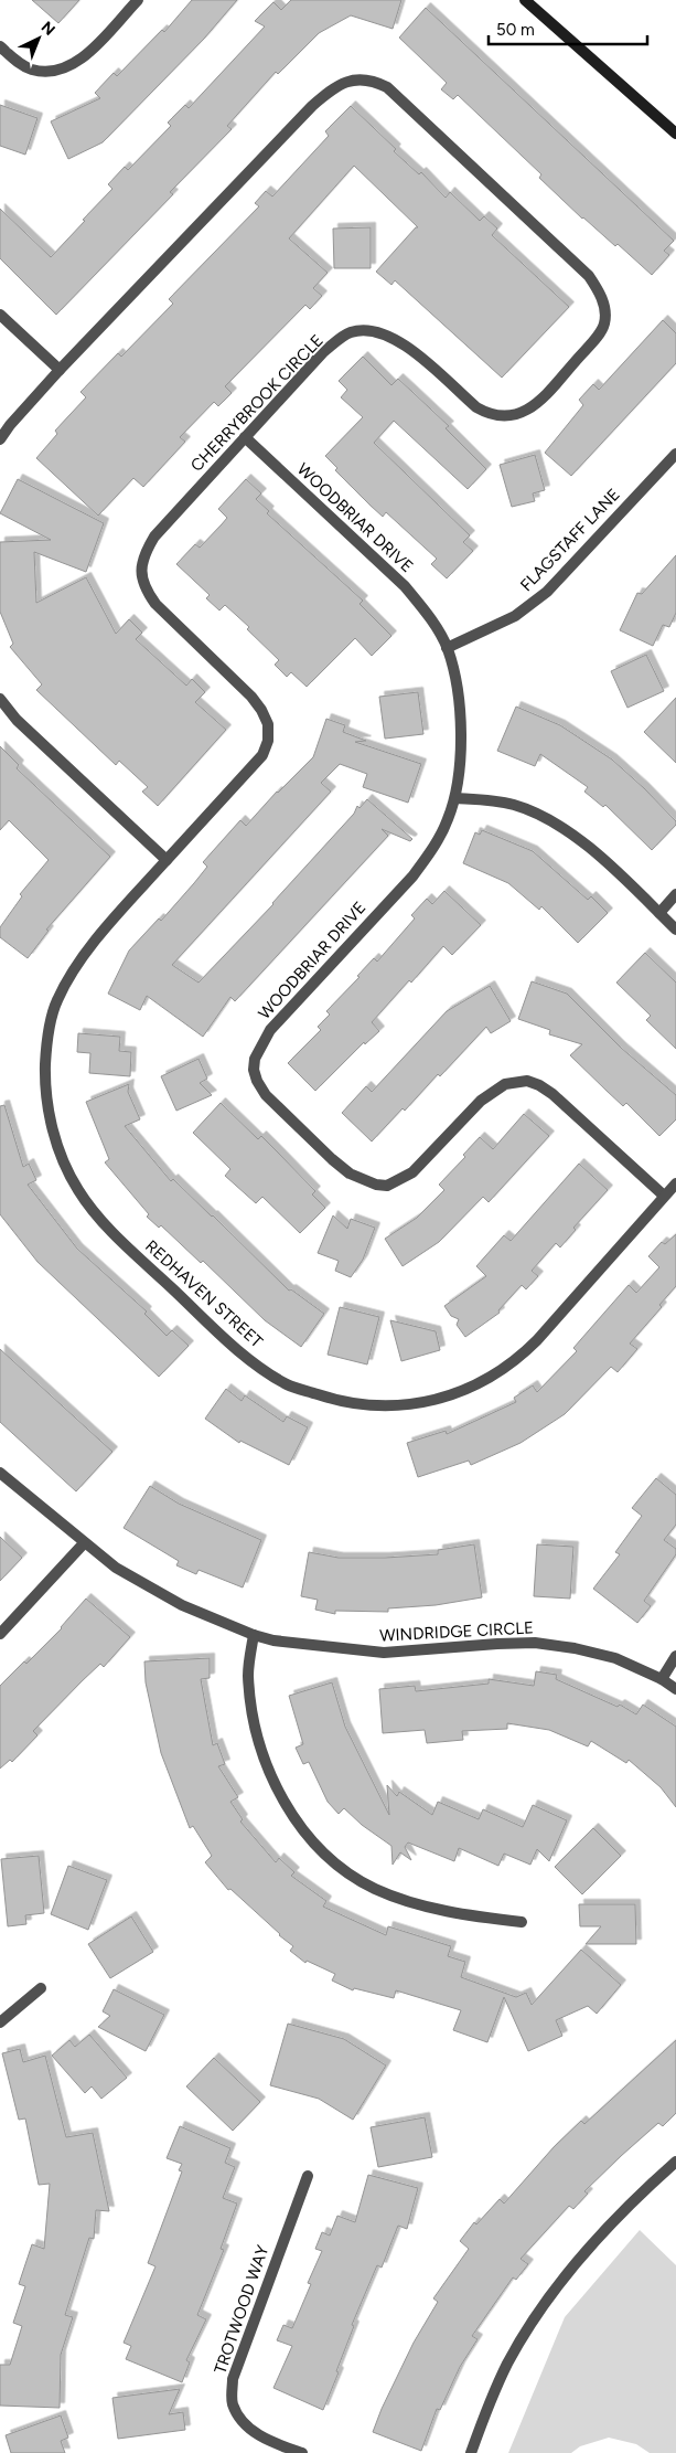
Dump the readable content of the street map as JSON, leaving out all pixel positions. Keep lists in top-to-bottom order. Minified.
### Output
{"streets":{"street":["CHERRYBROOK CIRCLE","WOODBRIAR DRIVE","FLAGSTAFF LANE","REDHAVEN STREET","WINDRIDGE CIRCLE","TROTWOOD WAY"]},"crossings":[["CHERRYBROOK CIRCLE","WOODBRIAR DRIVE"],["CHERRYBROOK CIRCLE","REDHAVEN STREET"],["WOODBRIAR DRIVE","FLAGSTAFF LANE"],["WOODBRIAR DRIVE","REDHAVEN STREET"]],"scale_bar":"50 m","north":"top right"}
